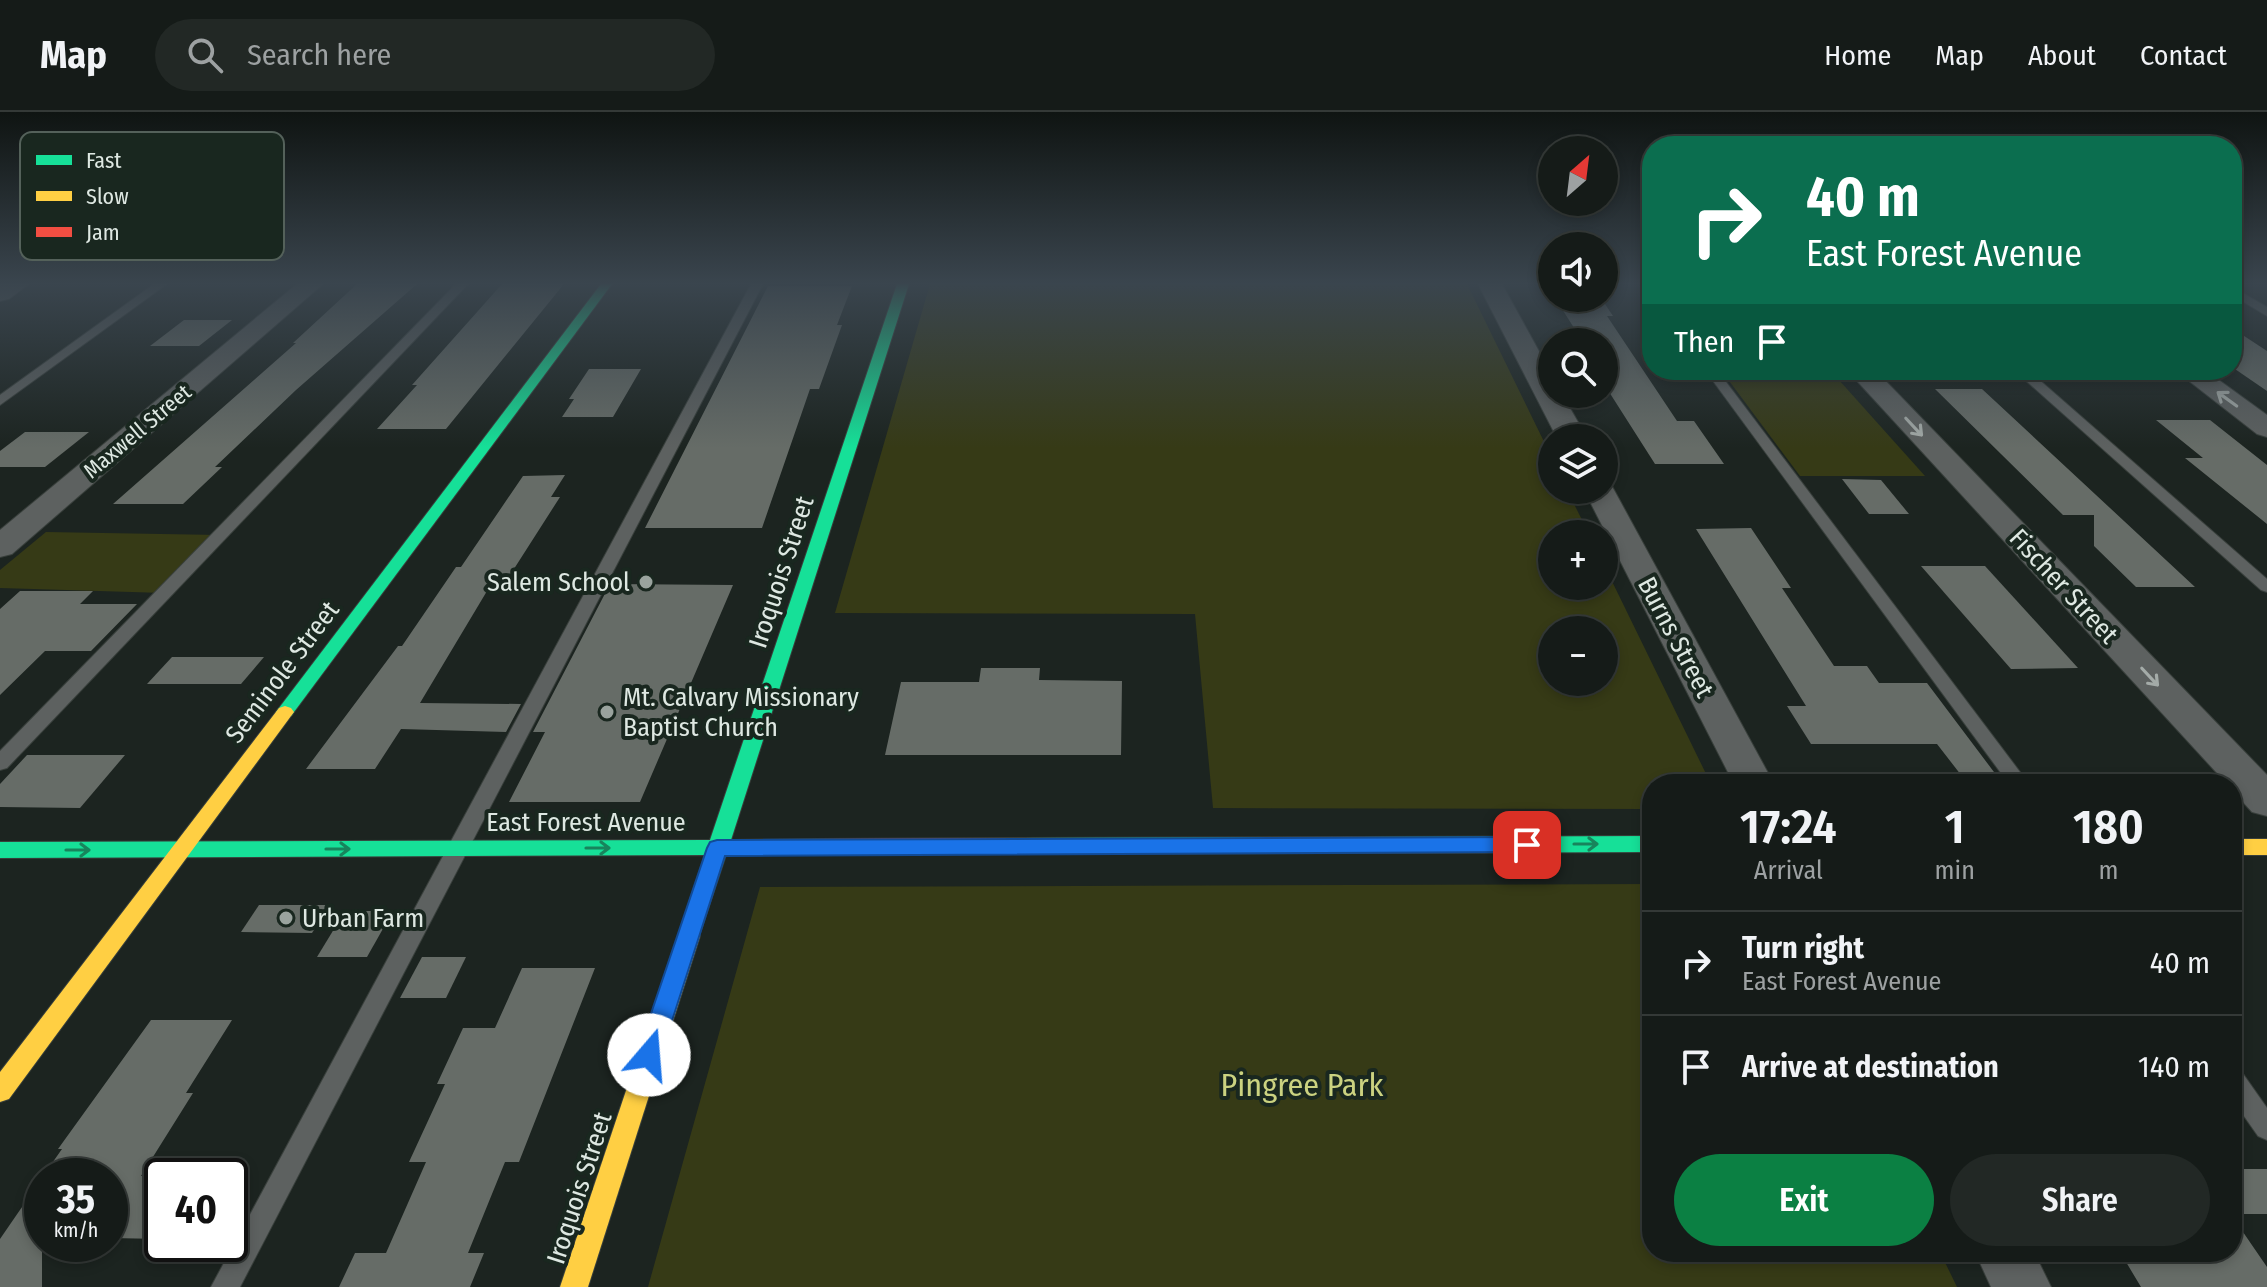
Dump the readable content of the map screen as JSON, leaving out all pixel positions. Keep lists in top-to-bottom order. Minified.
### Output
{"streets":{"street":["Maxwell Street","Iroquois Street","Fischer Street","Burns Street","Seminole Street","East Forest Avenue"]},"crossings":[["Iroquois Street","East Forest Avenue"],["Seminole Street","East Forest Avenue"]],"one_way":["Fischer Street","East Forest Avenue"],"parks":["Pingree Park"],"places":["Salem School","Mt. Calvary Missionary Baptist Church","Urban Farm"],"legend":["Fast","Slow","Jam"],"north":"top right","page":{"header":"Map","search":"Search here","nav":["Home","Map","About","Contact"],"map_buttons":["+","−"],"turn":["40 m","East Forest Avenue"],"then":"Then","eta":["17:24","Arrival","1","min","180","m"],"list":[{"name":"Turn right","note":"East Forest Avenue","value":"40 m"},{"name":"Arrive at destination","value":"140 m"}],"buttons":["Exit","Share"],"speed":"35 km/h","limit":"40"}}
